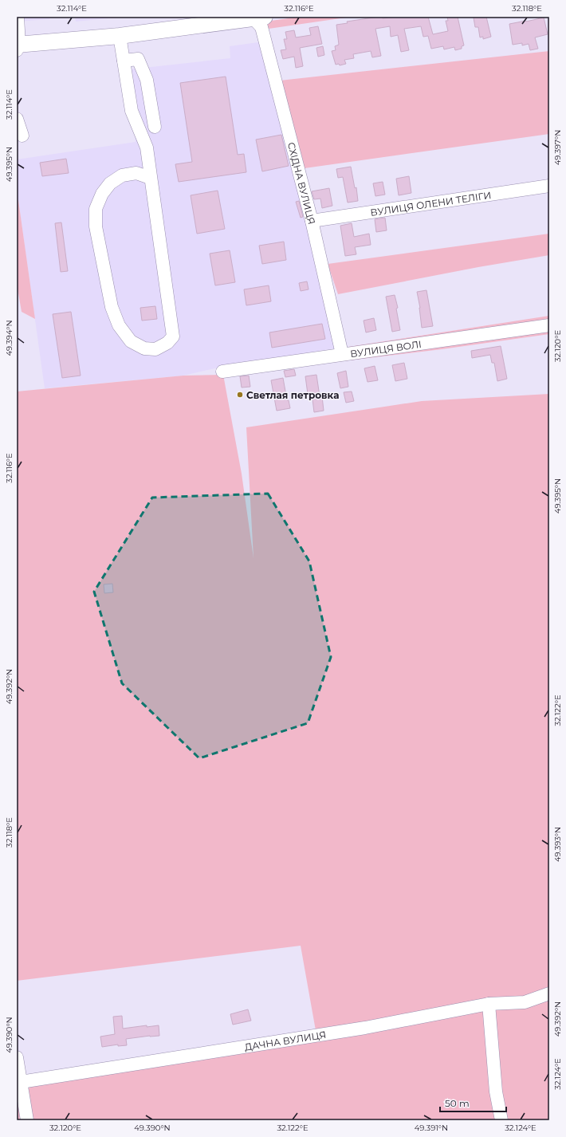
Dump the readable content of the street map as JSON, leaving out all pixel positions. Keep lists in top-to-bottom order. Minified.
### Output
{"streets":{"street":["СХІДНА ВУЛИЦЯ","ВУЛИЦЯ ОЛЕНИ ТЕЛІГИ","ВУЛИЦЯ ВОЛІ","ДАЧНА ВУЛИЦЯ"]},"crossings":[["СХІДНА ВУЛИЦЯ","ВУЛИЦЯ ОЛЕНИ ТЕЛІГИ"],["СХІДНА ВУЛИЦЯ","ВУЛИЦЯ ВОЛІ"]],"places":["Светлая петровка"],"scale_bar":"50 m","coordinates":["32.114°E","32.116°E","32.118°E","49.397°N","49.395°N","49.394°N","32.120°E","49.392°N","32.122°E","49.393°N","49.390°N","32.124°E","49.391°N"]}
